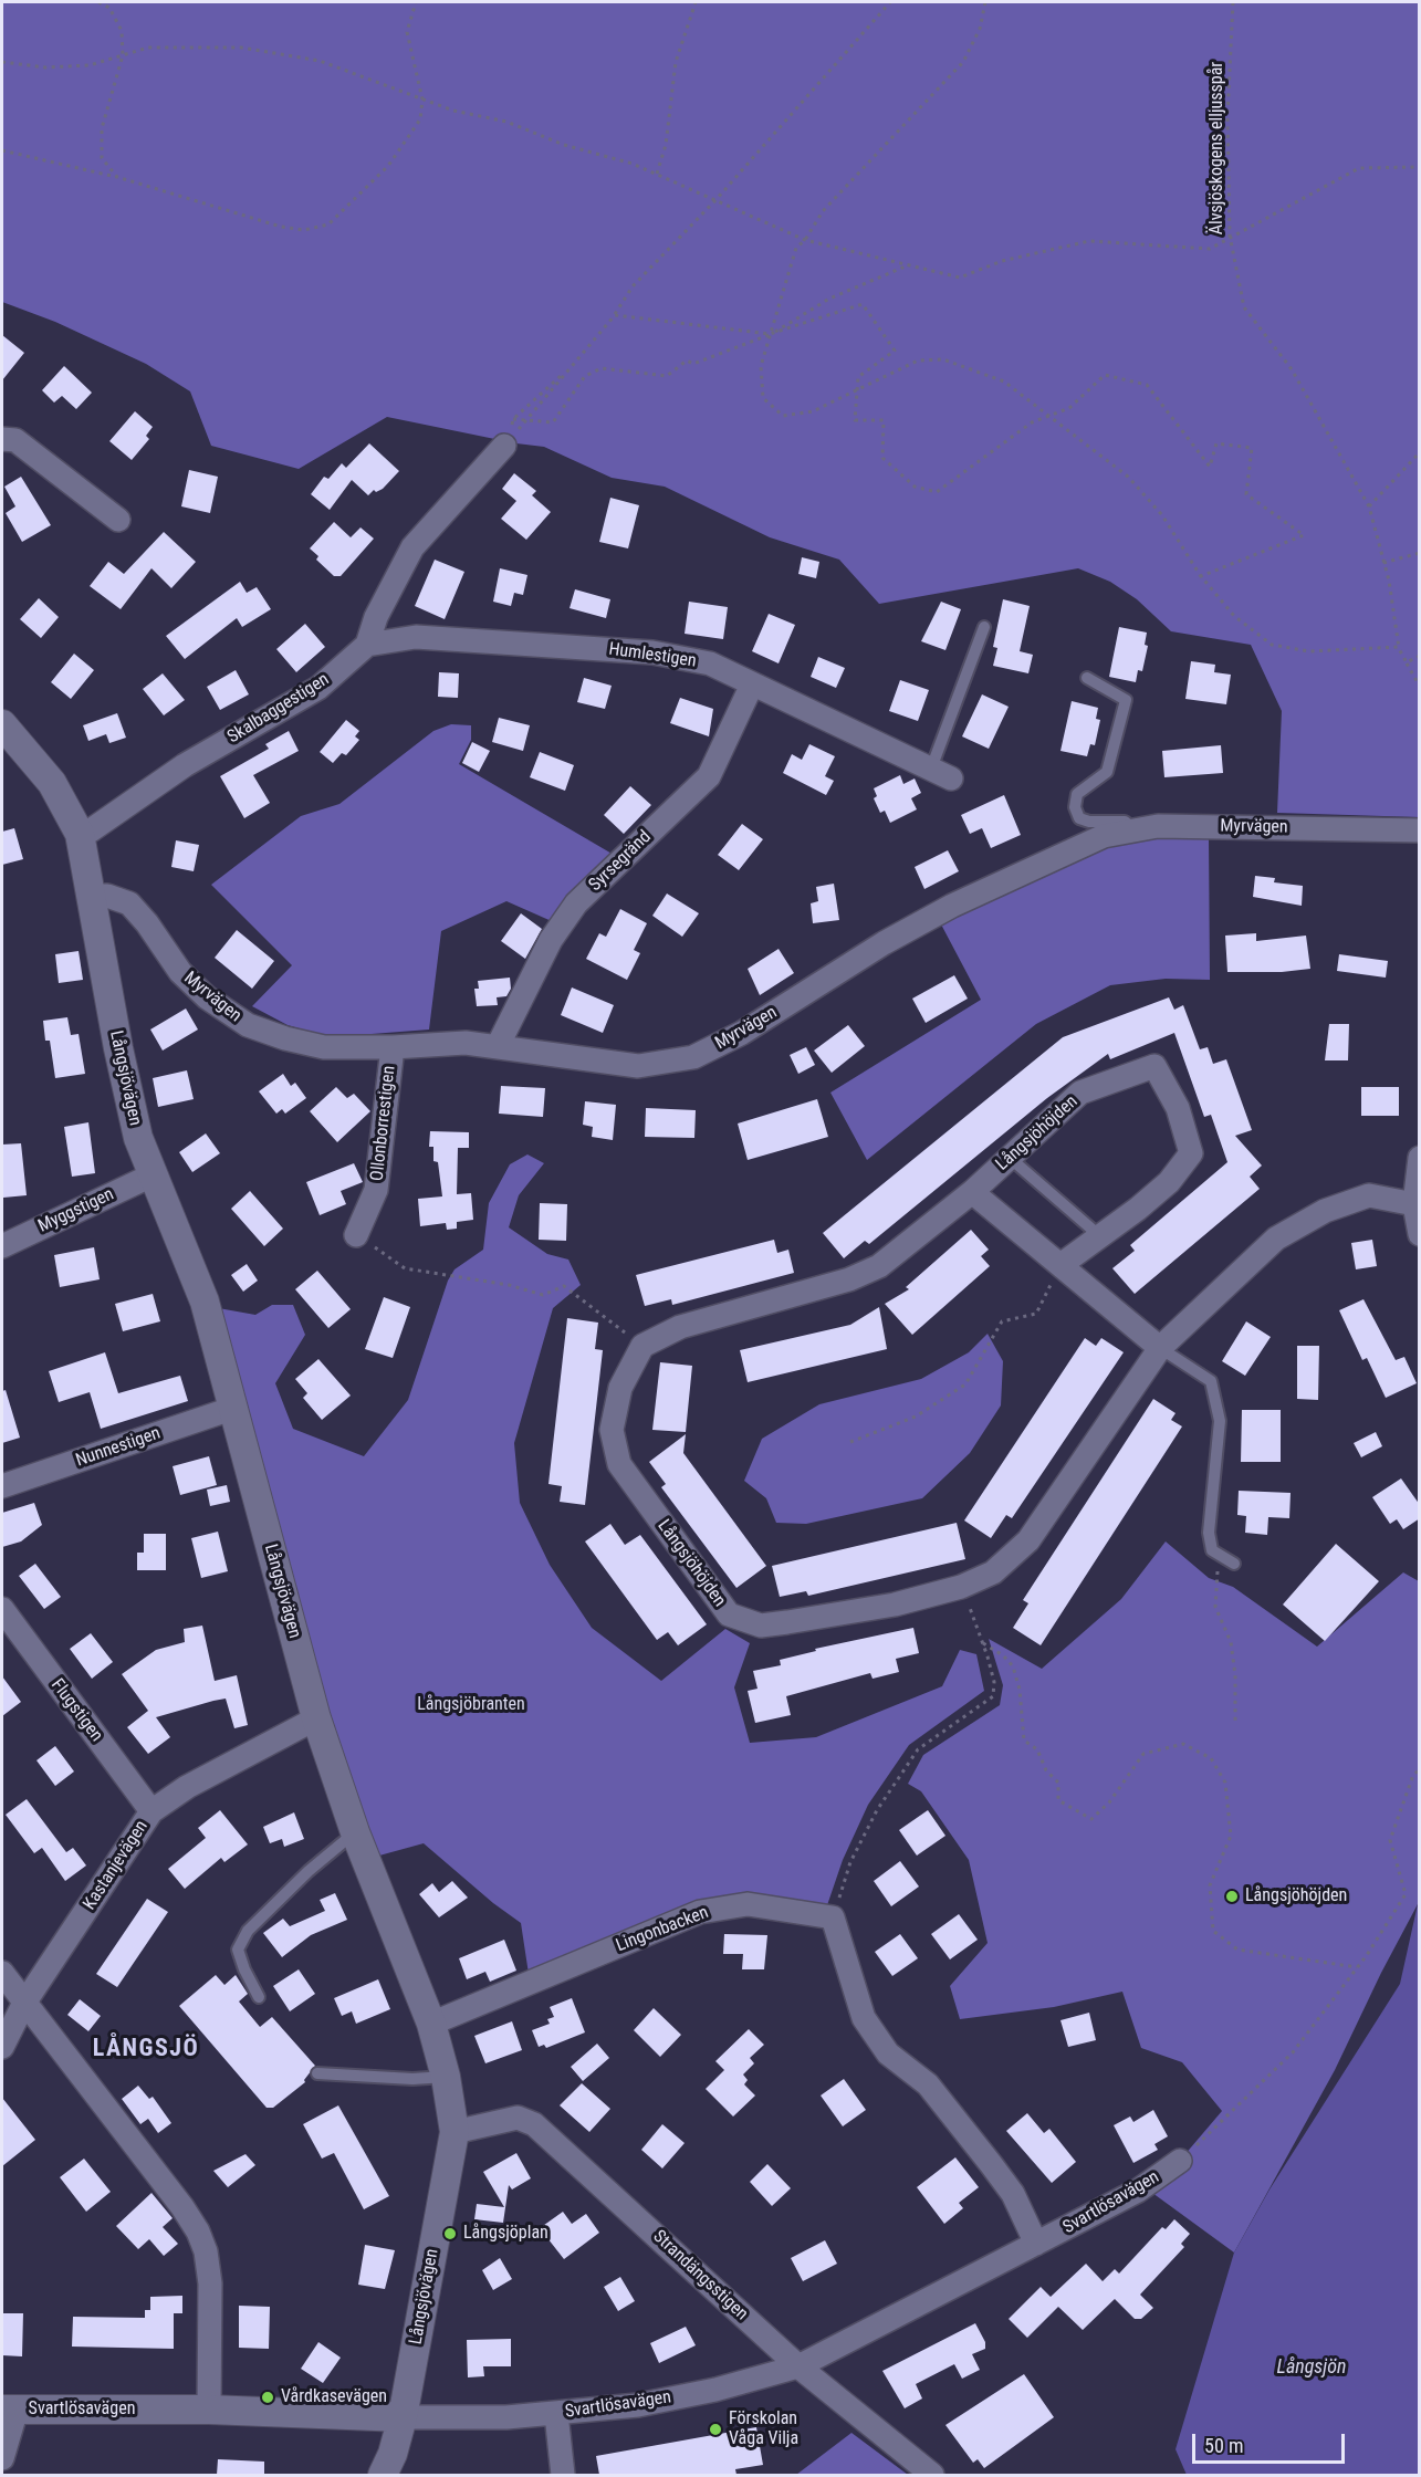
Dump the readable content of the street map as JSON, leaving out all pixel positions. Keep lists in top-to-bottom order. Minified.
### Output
{"streets":{"street":["Humlestigen","Skalbaggestigen","Myrvägen","Syrsegränd","Långsjövägen","Ollonborrestigen","Långsjöhöjden","Myggstigen","Nunnestigen","Flugstigen","Kastanjevägen","Lingonbacken","Svartlösavägen","Strandängsstigen"],"path":["Älvsjöskogens elljusspår"]},"crossings":[["Humlestigen","Skalbaggestigen"],["Humlestigen","Syrsegränd"],["Skalbaggestigen","Långsjövägen"],["Myrvägen","Syrsegränd"],["Myrvägen","Långsjövägen"],["Myrvägen","Ollonborrestigen"],["Långsjövägen","Myggstigen"],["Långsjövägen","Nunnestigen"],["Långsjövägen","Kastanjevägen"],["Långsjövägen","Lingonbacken"],["Långsjövägen","Svartlösavägen"],["Långsjövägen","Strandängsstigen"],["Flugstigen","Kastanjevägen"],["Svartlösavägen","Strandängsstigen"]],"districts":["LÅNGSJÖ"],"water":["Långsjön"],"parks":["Långsjöbranten"],"places":["Långsjöhöjden","Långsjöplan","Vårdkasevägen","Förskolan Våga Vilja"],"scale_bar":"50 m"}
